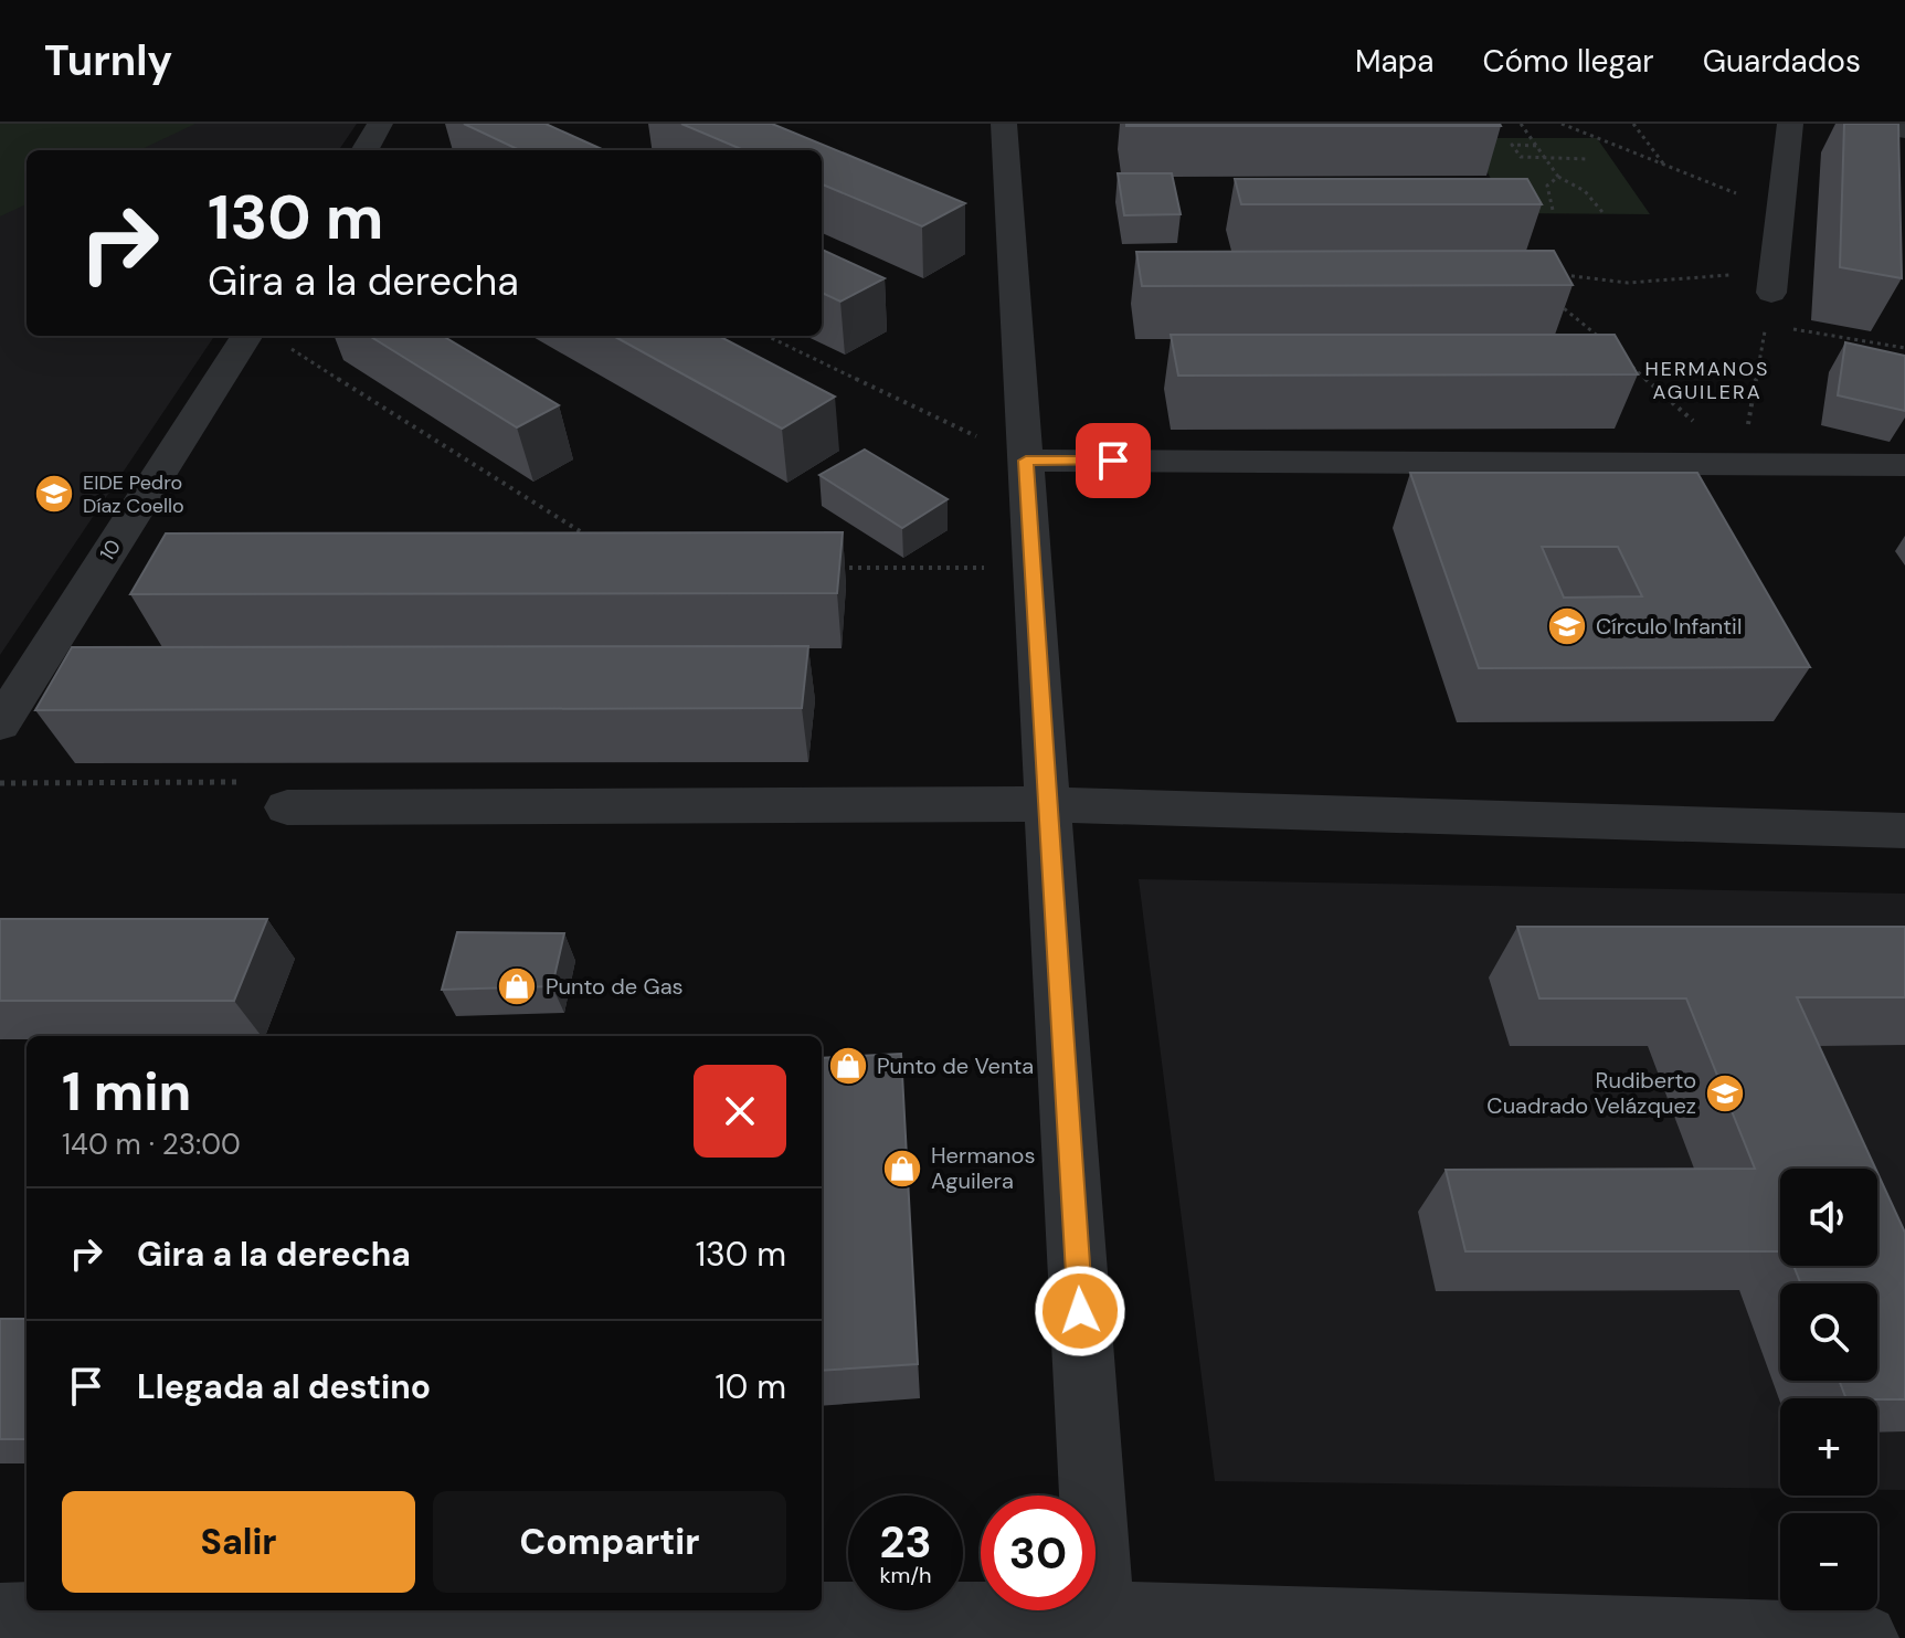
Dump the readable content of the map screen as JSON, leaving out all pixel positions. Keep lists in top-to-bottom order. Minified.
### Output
{"streets":{"street":["10"]},"districts":["HERMANOS AGUILERA"],"places":{"school or university":["EIDE Pedro Díaz Coello","Círculo Infantil","Rudiberto Cuadrado Velázquez"],"shop":["Punto de Gas","Punto de Venta","Hermanos Aguilera"]},"page":{"header":"Turnly","nav":["Mapa","Cómo llegar","Guardados"],"turn":["130 m","Gira a la derecha"],"heading":["1 min","140 m · 23:00"],"map_buttons":["+","−"],"list":[{"name":"Gira a la derecha","value":"130 m"},{"name":"Llegada al destino","value":"10 m"}],"buttons":["Salir","Compartir"],"speed":"23 km/h","limit":"30"}}
